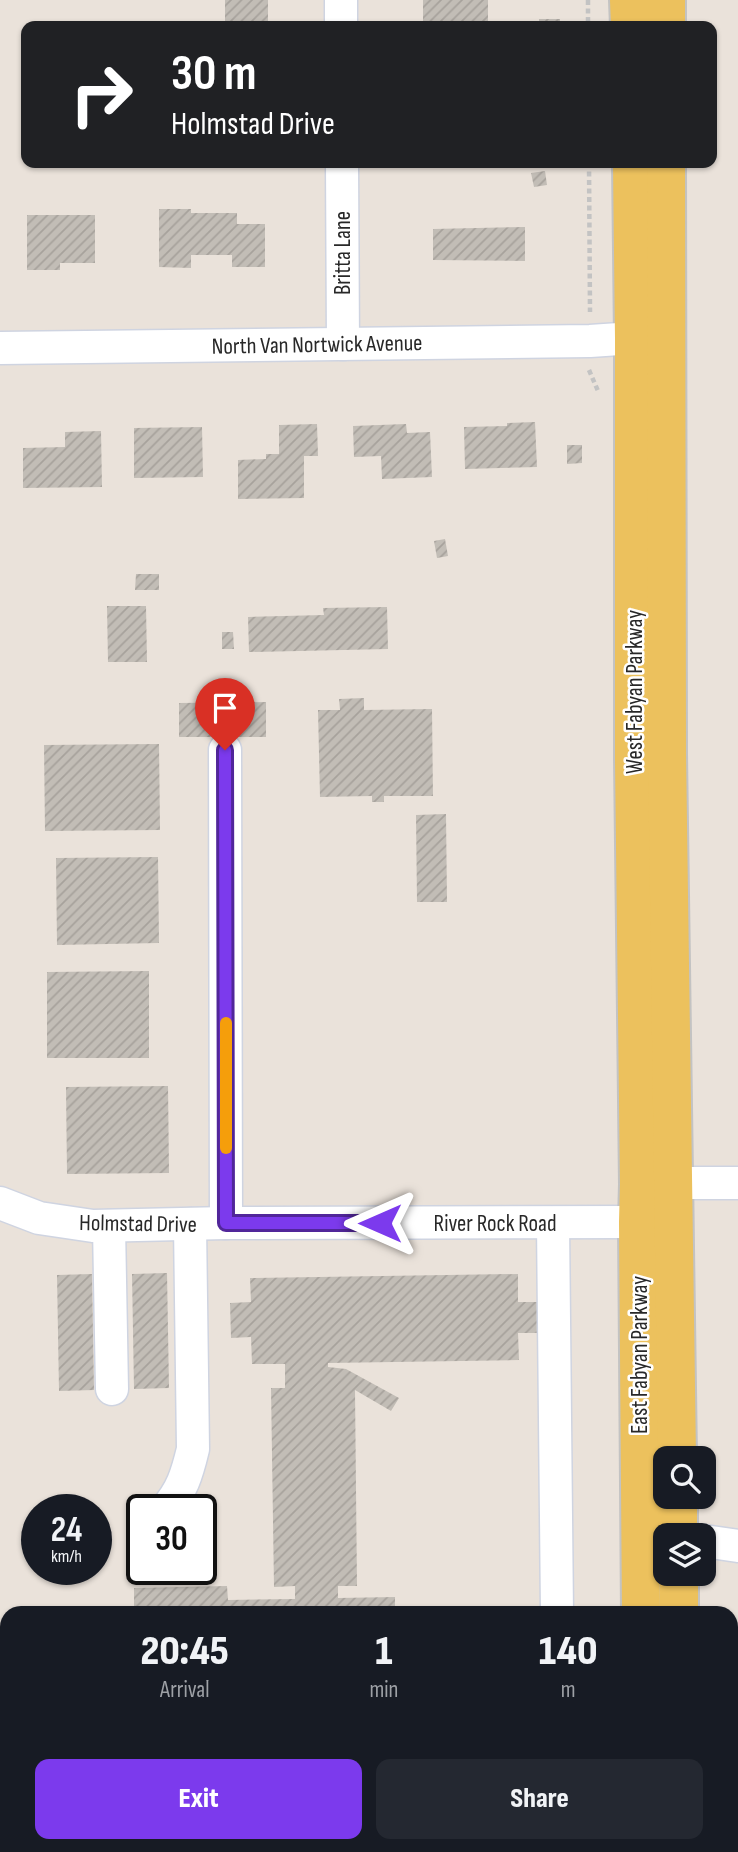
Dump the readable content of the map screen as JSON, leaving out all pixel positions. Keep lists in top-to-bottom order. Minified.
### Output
{"streets":{"main road":["West Fabyan Parkway","East Fabyan Parkway"],"street":["Britta Lane","North Van Nortwick Avenue","Holmstad Drive","River Rock Road"]},"crossings":[["Britta Lane","North Van Nortwick Avenue"],["North Van Nortwick Avenue","West Fabyan Parkway"],["West Fabyan Parkway","River Rock Road"],["West Fabyan Parkway","East Fabyan Parkway"],["Holmstad Drive","River Rock Road"],["River Rock Road","East Fabyan Parkway"]],"page":{"turn":["30 m","Holmstad Drive"],"speed":"24 km/h","limit":"30","eta":["20:45","Arrival","1","min","140","m"],"buttons":["Exit","Share"]}}
